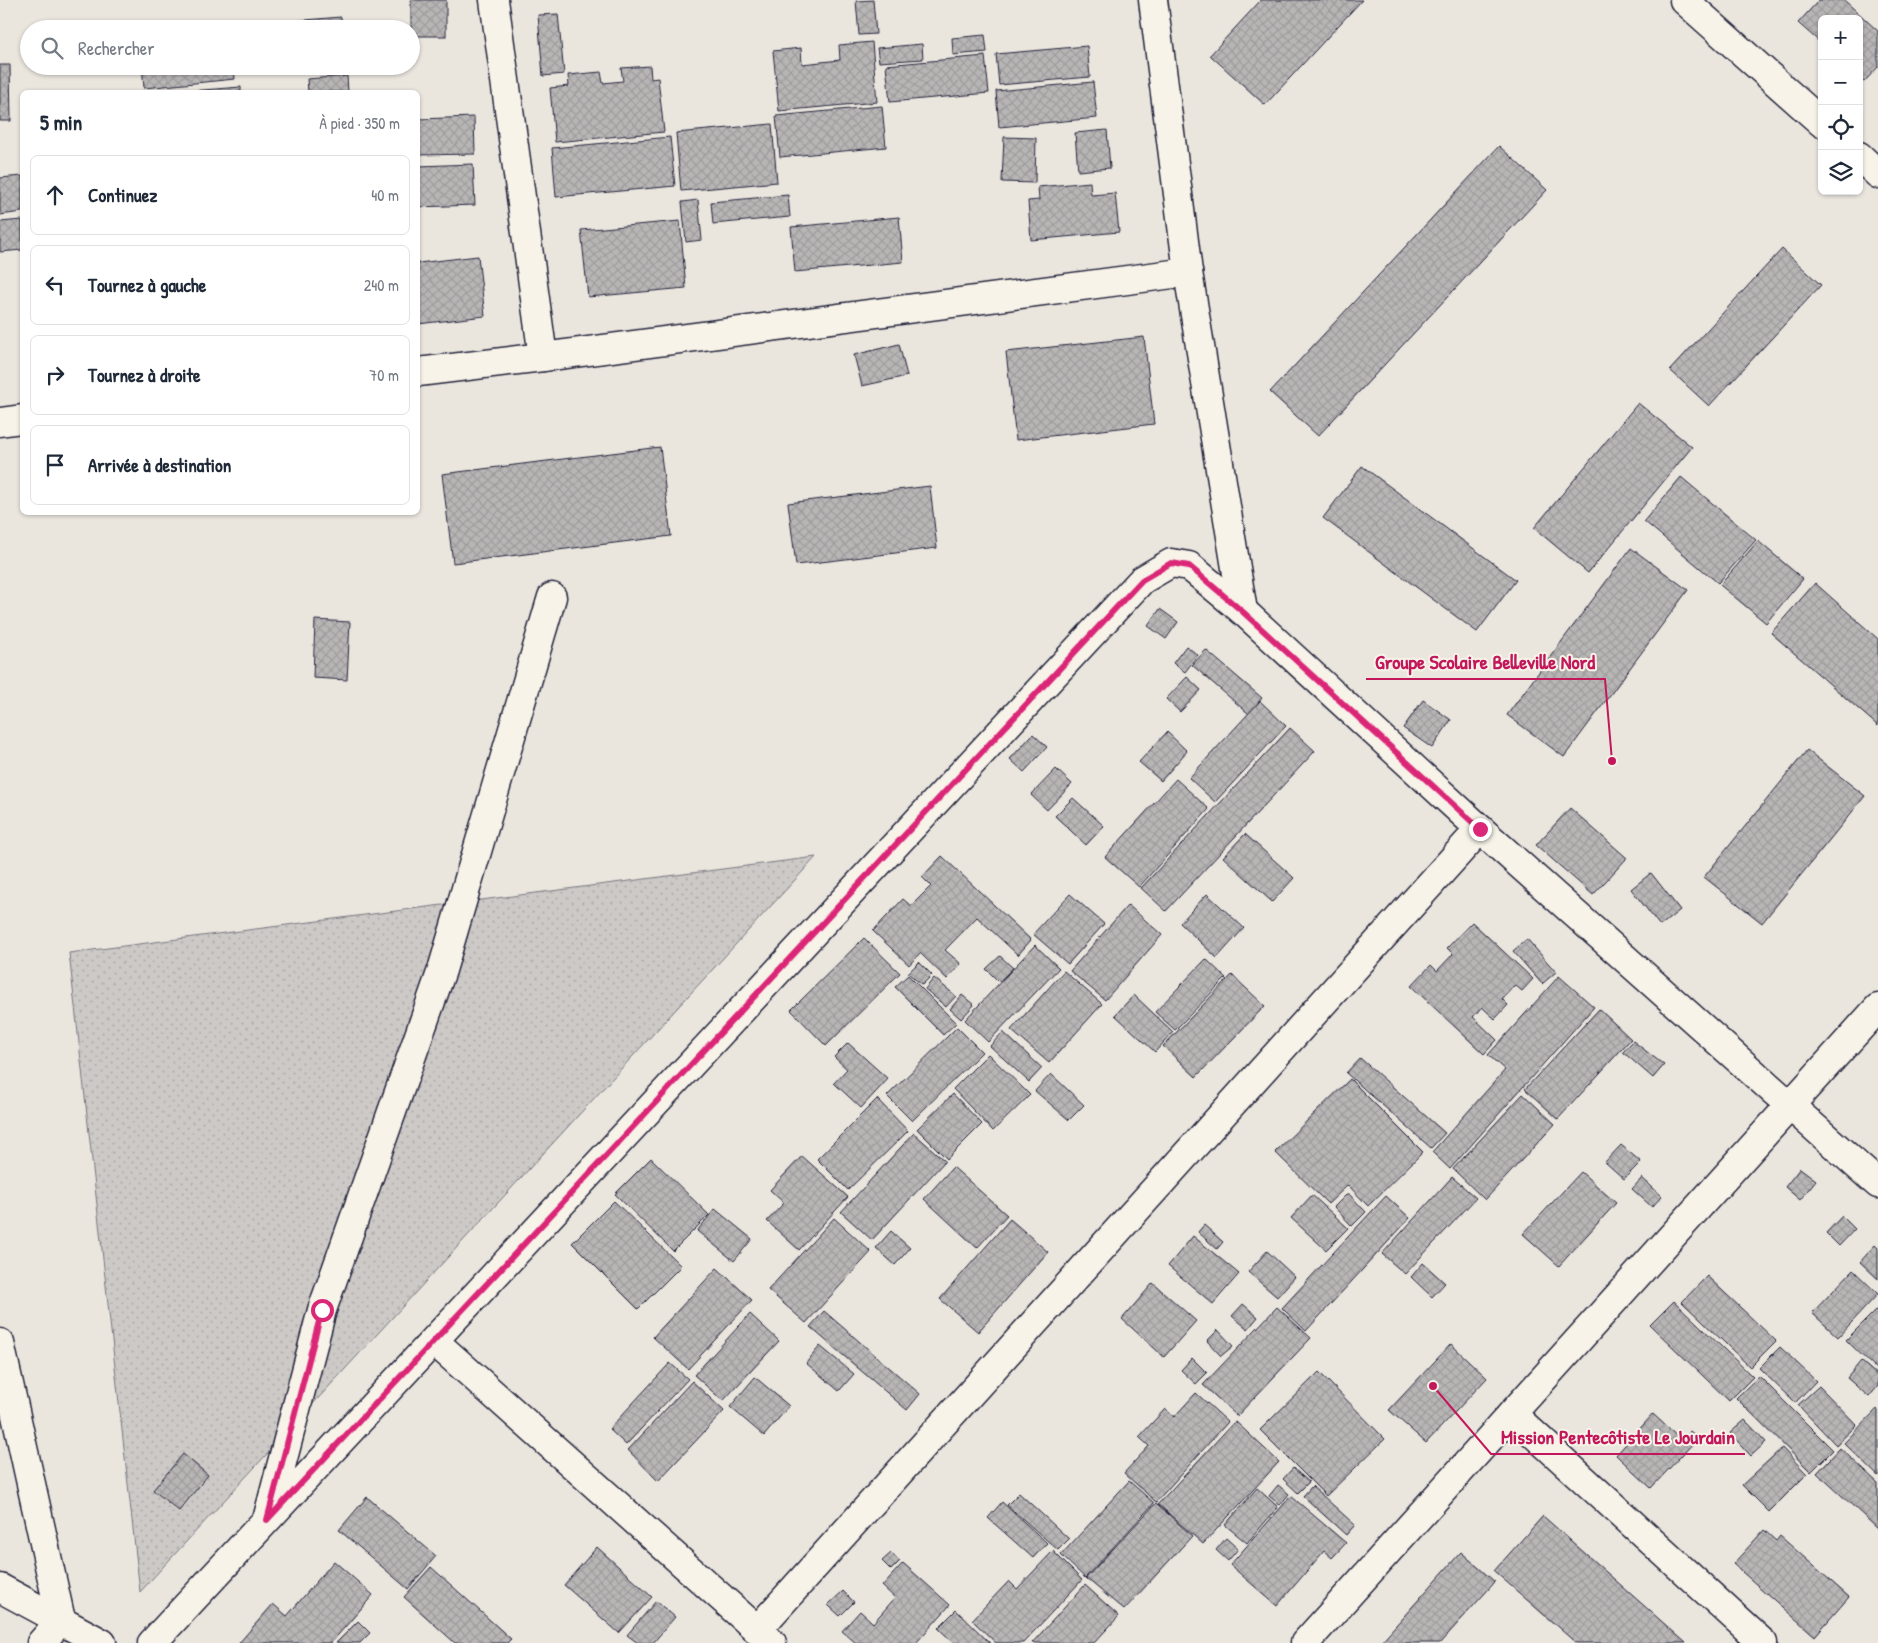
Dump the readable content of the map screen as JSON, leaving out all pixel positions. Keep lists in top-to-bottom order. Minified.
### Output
{"places":["Groupe Scolaire Belleville Nord","Mission Pentecôtiste Le Jourdain"],"page":{"map_buttons":["+","−"],"search":"Rechercher","heading":["5 min","À pied · 350 m"],"list":[["Continuez","40 m"],["Tournez à gauche","240 m"],["Tournez à droite","70 m"],"Arrivée à destination"]}}
